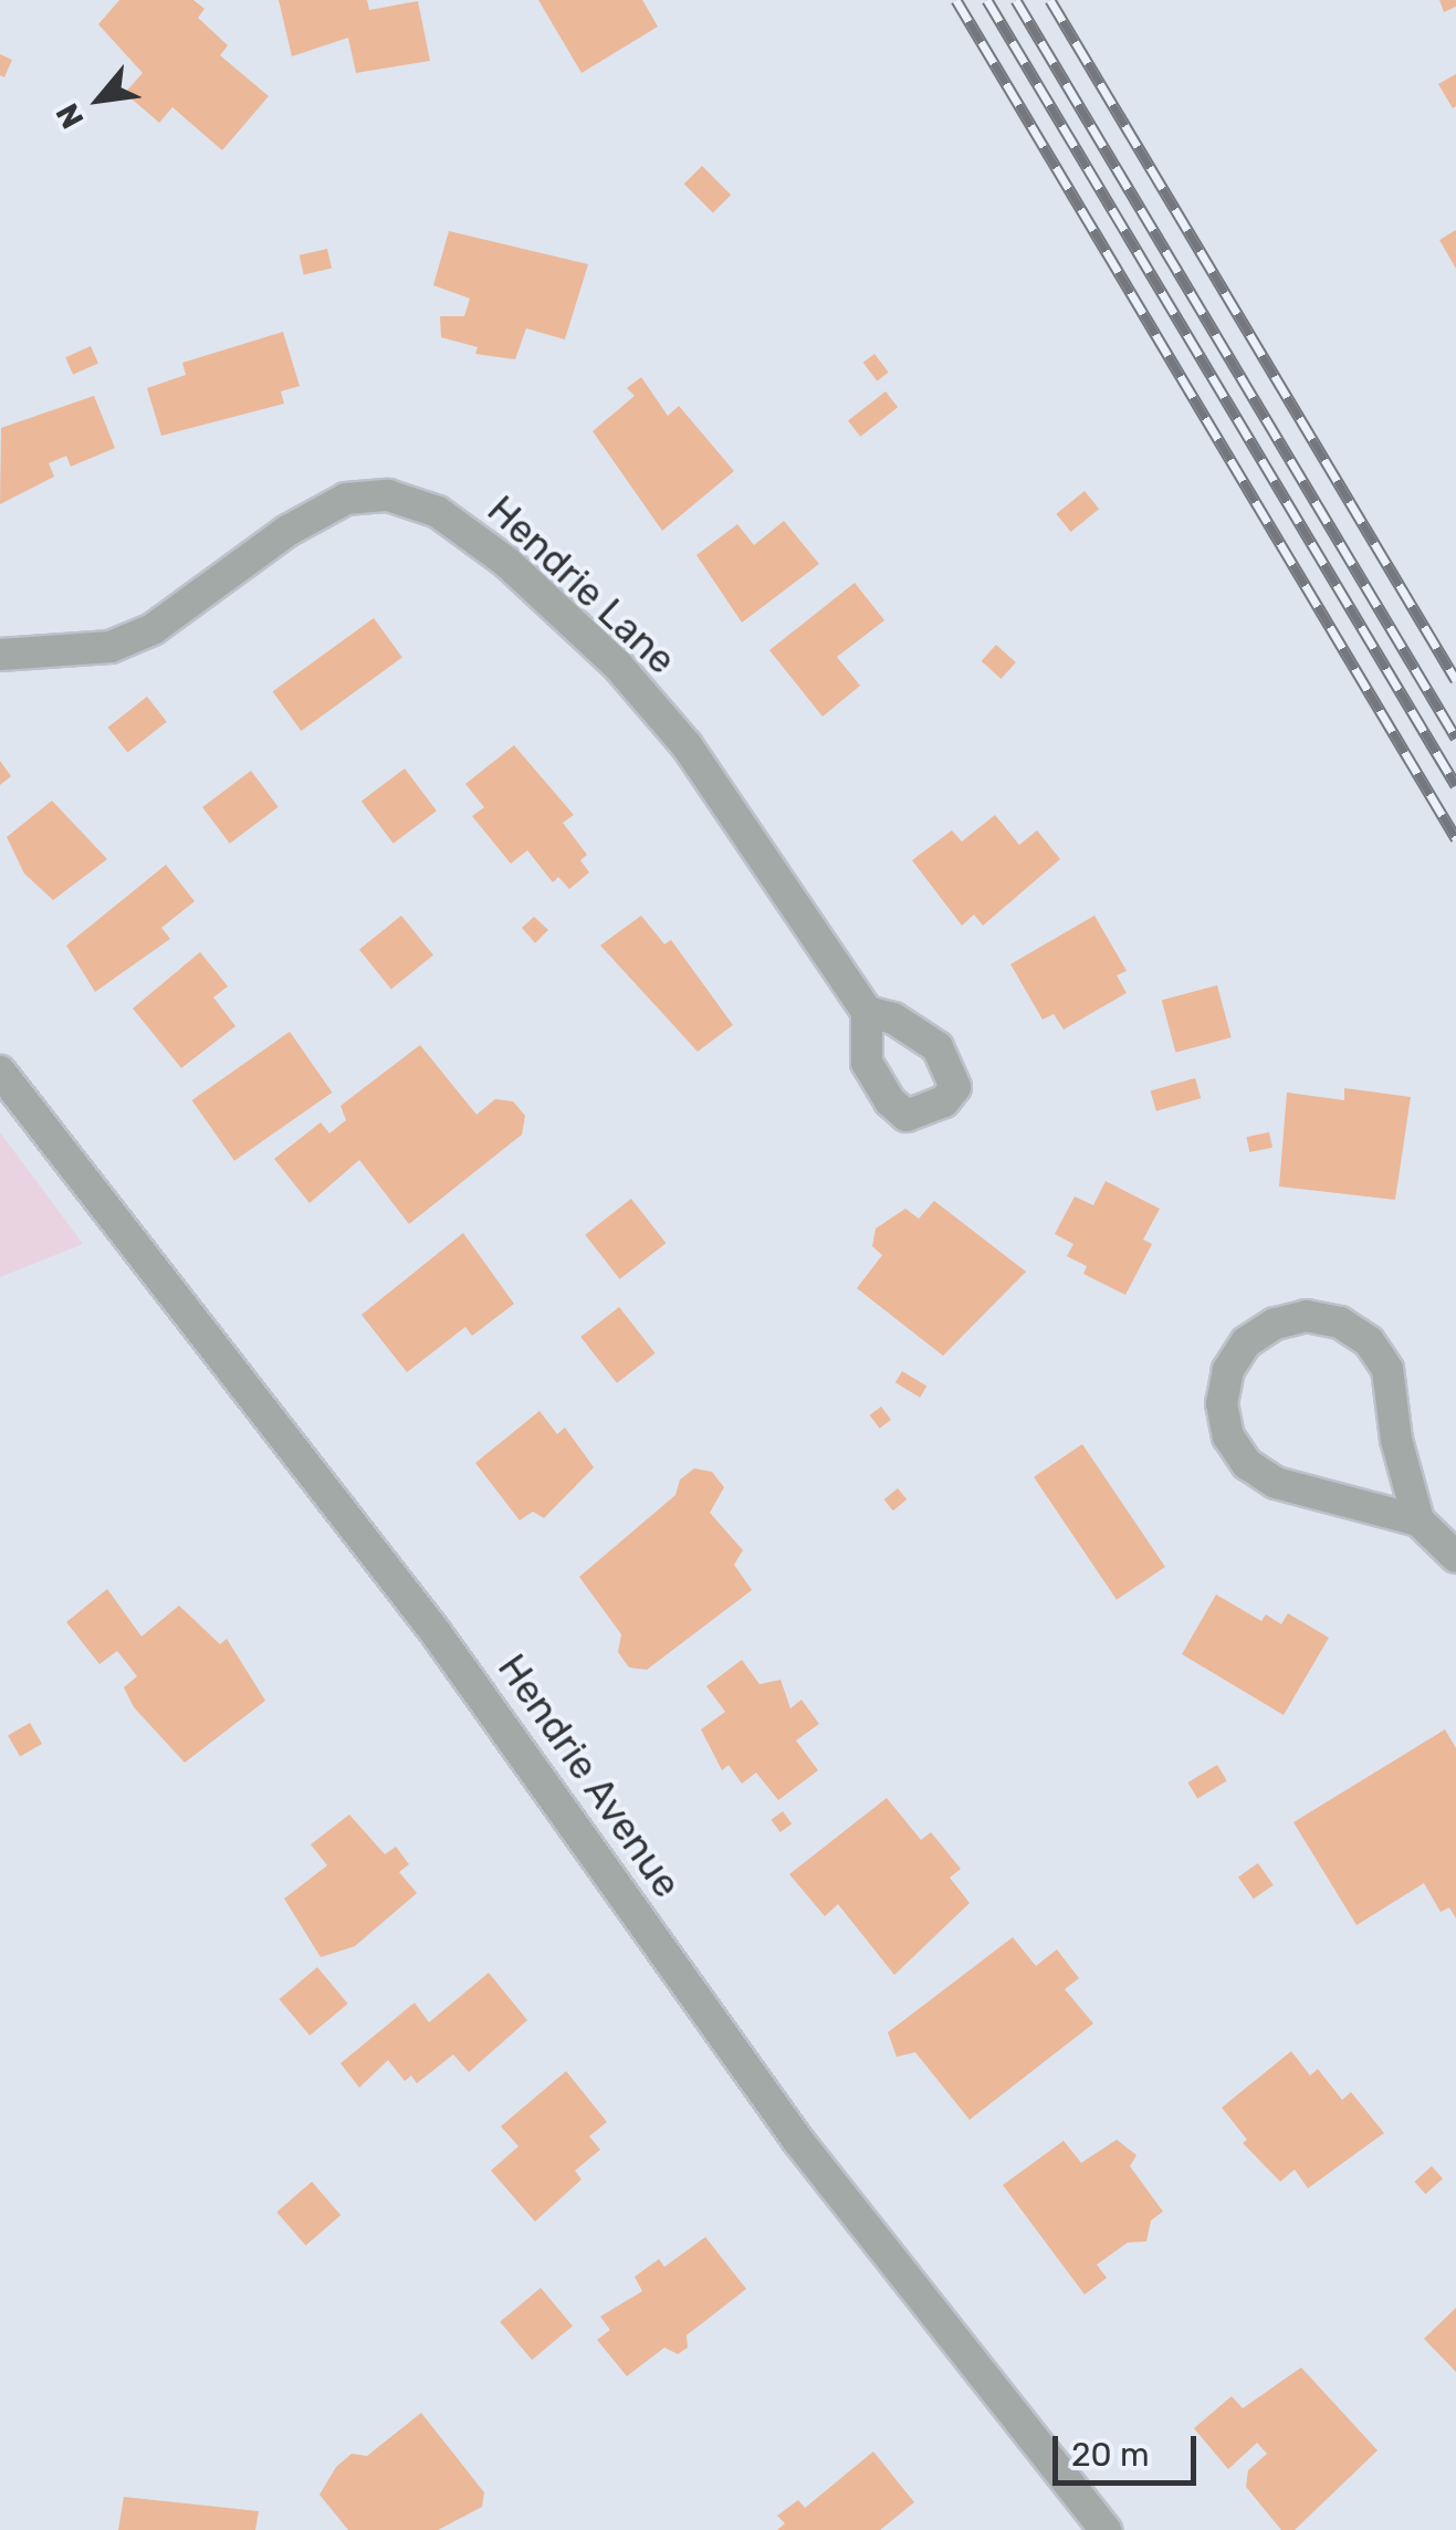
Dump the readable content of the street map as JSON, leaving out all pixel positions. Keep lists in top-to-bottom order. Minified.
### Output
{"streets":{"street":["Hendrie Lane","Hendrie Avenue"]},"scale_bar":"20 m","north":"bottom left"}
